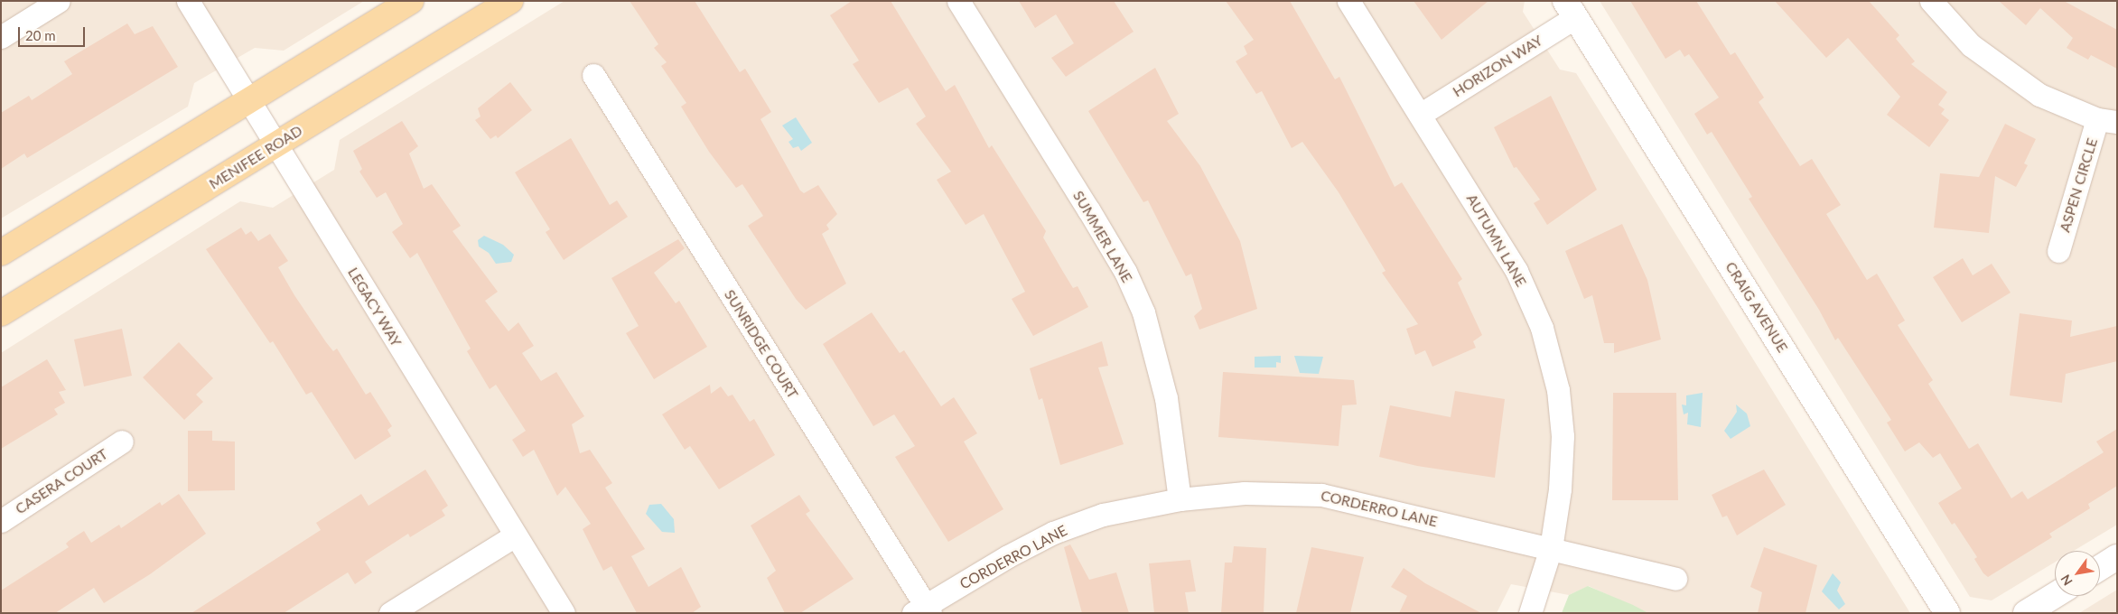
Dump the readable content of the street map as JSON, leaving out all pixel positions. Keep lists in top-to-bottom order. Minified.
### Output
{"streets":{"main road":["MENIFEE ROAD"],"street":["HORIZON WAY","ASPEN CIRCLE","SUMMER LANE","AUTUMN LANE","LEGACY WAY","CRAIG AVENUE","SUNRIDGE COURT","CASERA COURT","CORDERRO LANE"]},"crossings":[["HORIZON WAY","AUTUMN LANE"],["HORIZON WAY","CRAIG AVENUE"],["MENIFEE ROAD","LEGACY WAY"],["SUMMER LANE","CORDERRO LANE"],["AUTUMN LANE","CORDERRO LANE"],["SUNRIDGE COURT","CORDERRO LANE"]],"scale_bar":"20 m","north":"bottom left"}
